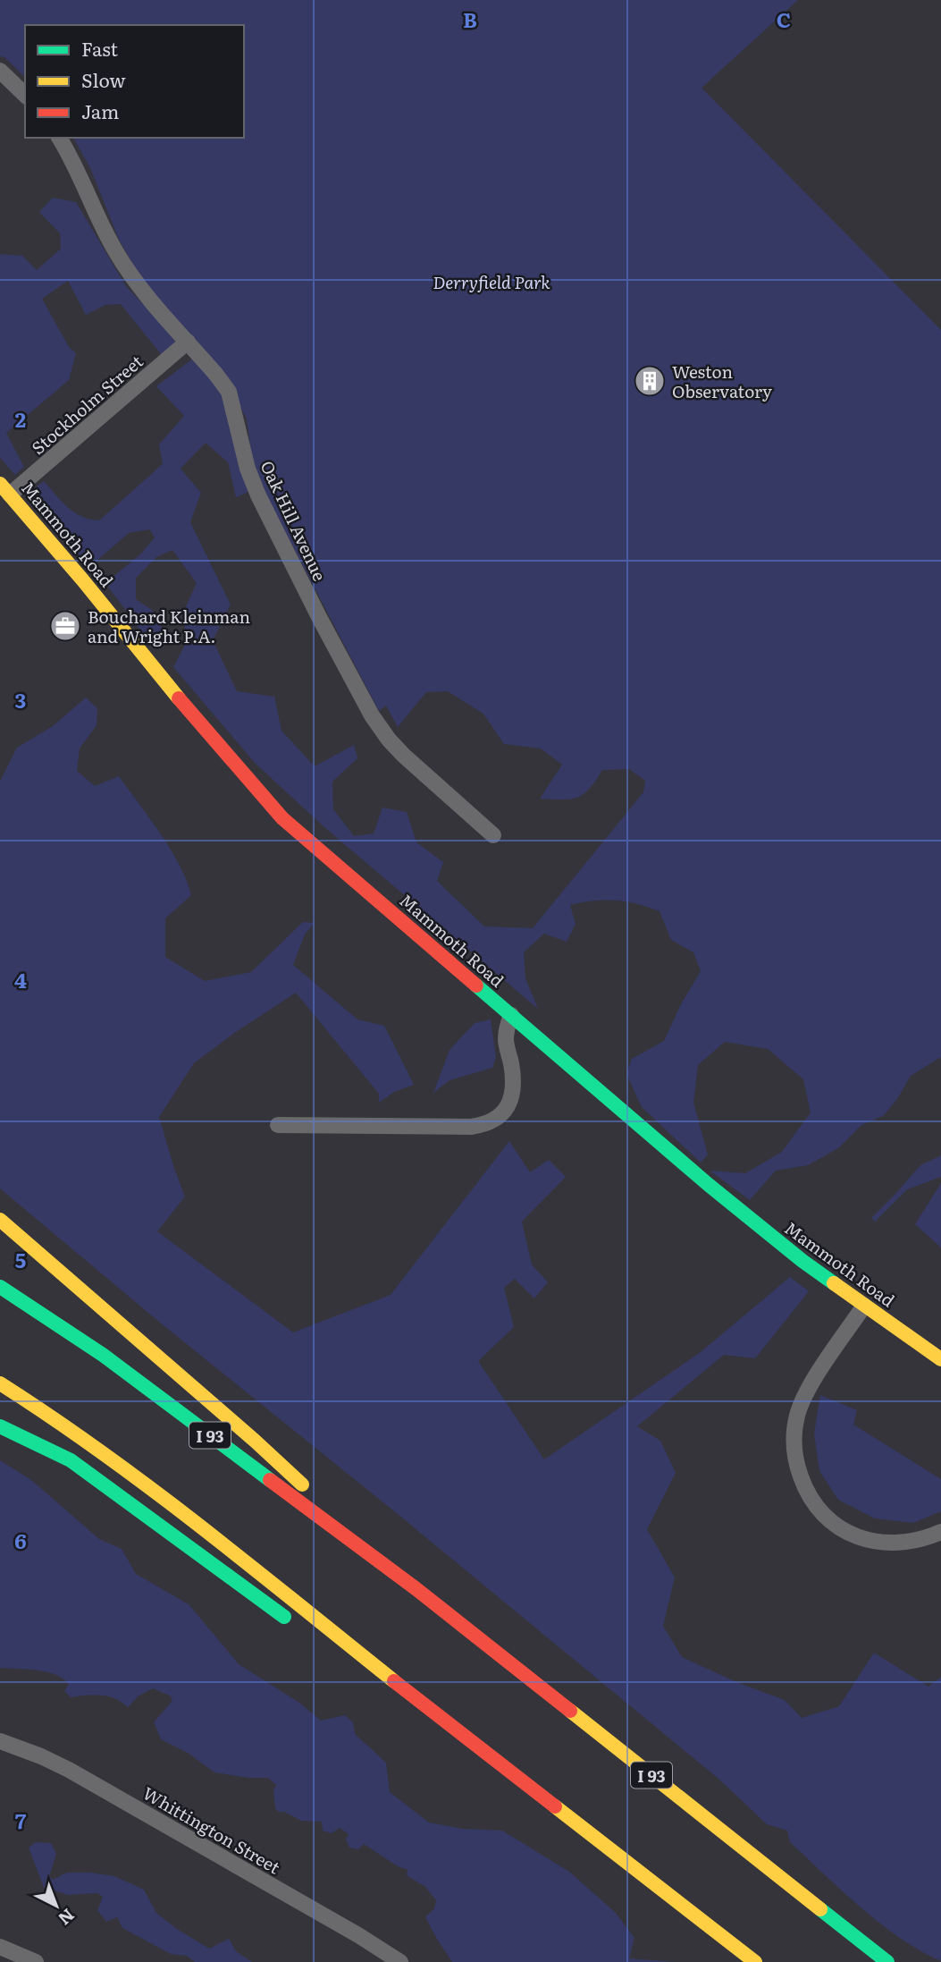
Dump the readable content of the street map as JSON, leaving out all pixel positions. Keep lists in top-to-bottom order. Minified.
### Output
{"streets":{"main road":["Mammoth Road","I 93"],"street":["Stockholm Street","Oak Hill Avenue","Whittington Street"]},"crossings":[["Stockholm Street","Oak Hill Avenue"],["Stockholm Street","Mammoth Road"]],"parks":["Derryfield Park"],"places":{"building":["Weston Observatory"],"office":["Bouchard Kleinman and Wright P.A."]},"legend":["Fast","Slow","Jam"],"north":"bottom right","grid":{"columns":["B","C"],"rows":["2","3","4","5","6","7"]}}
